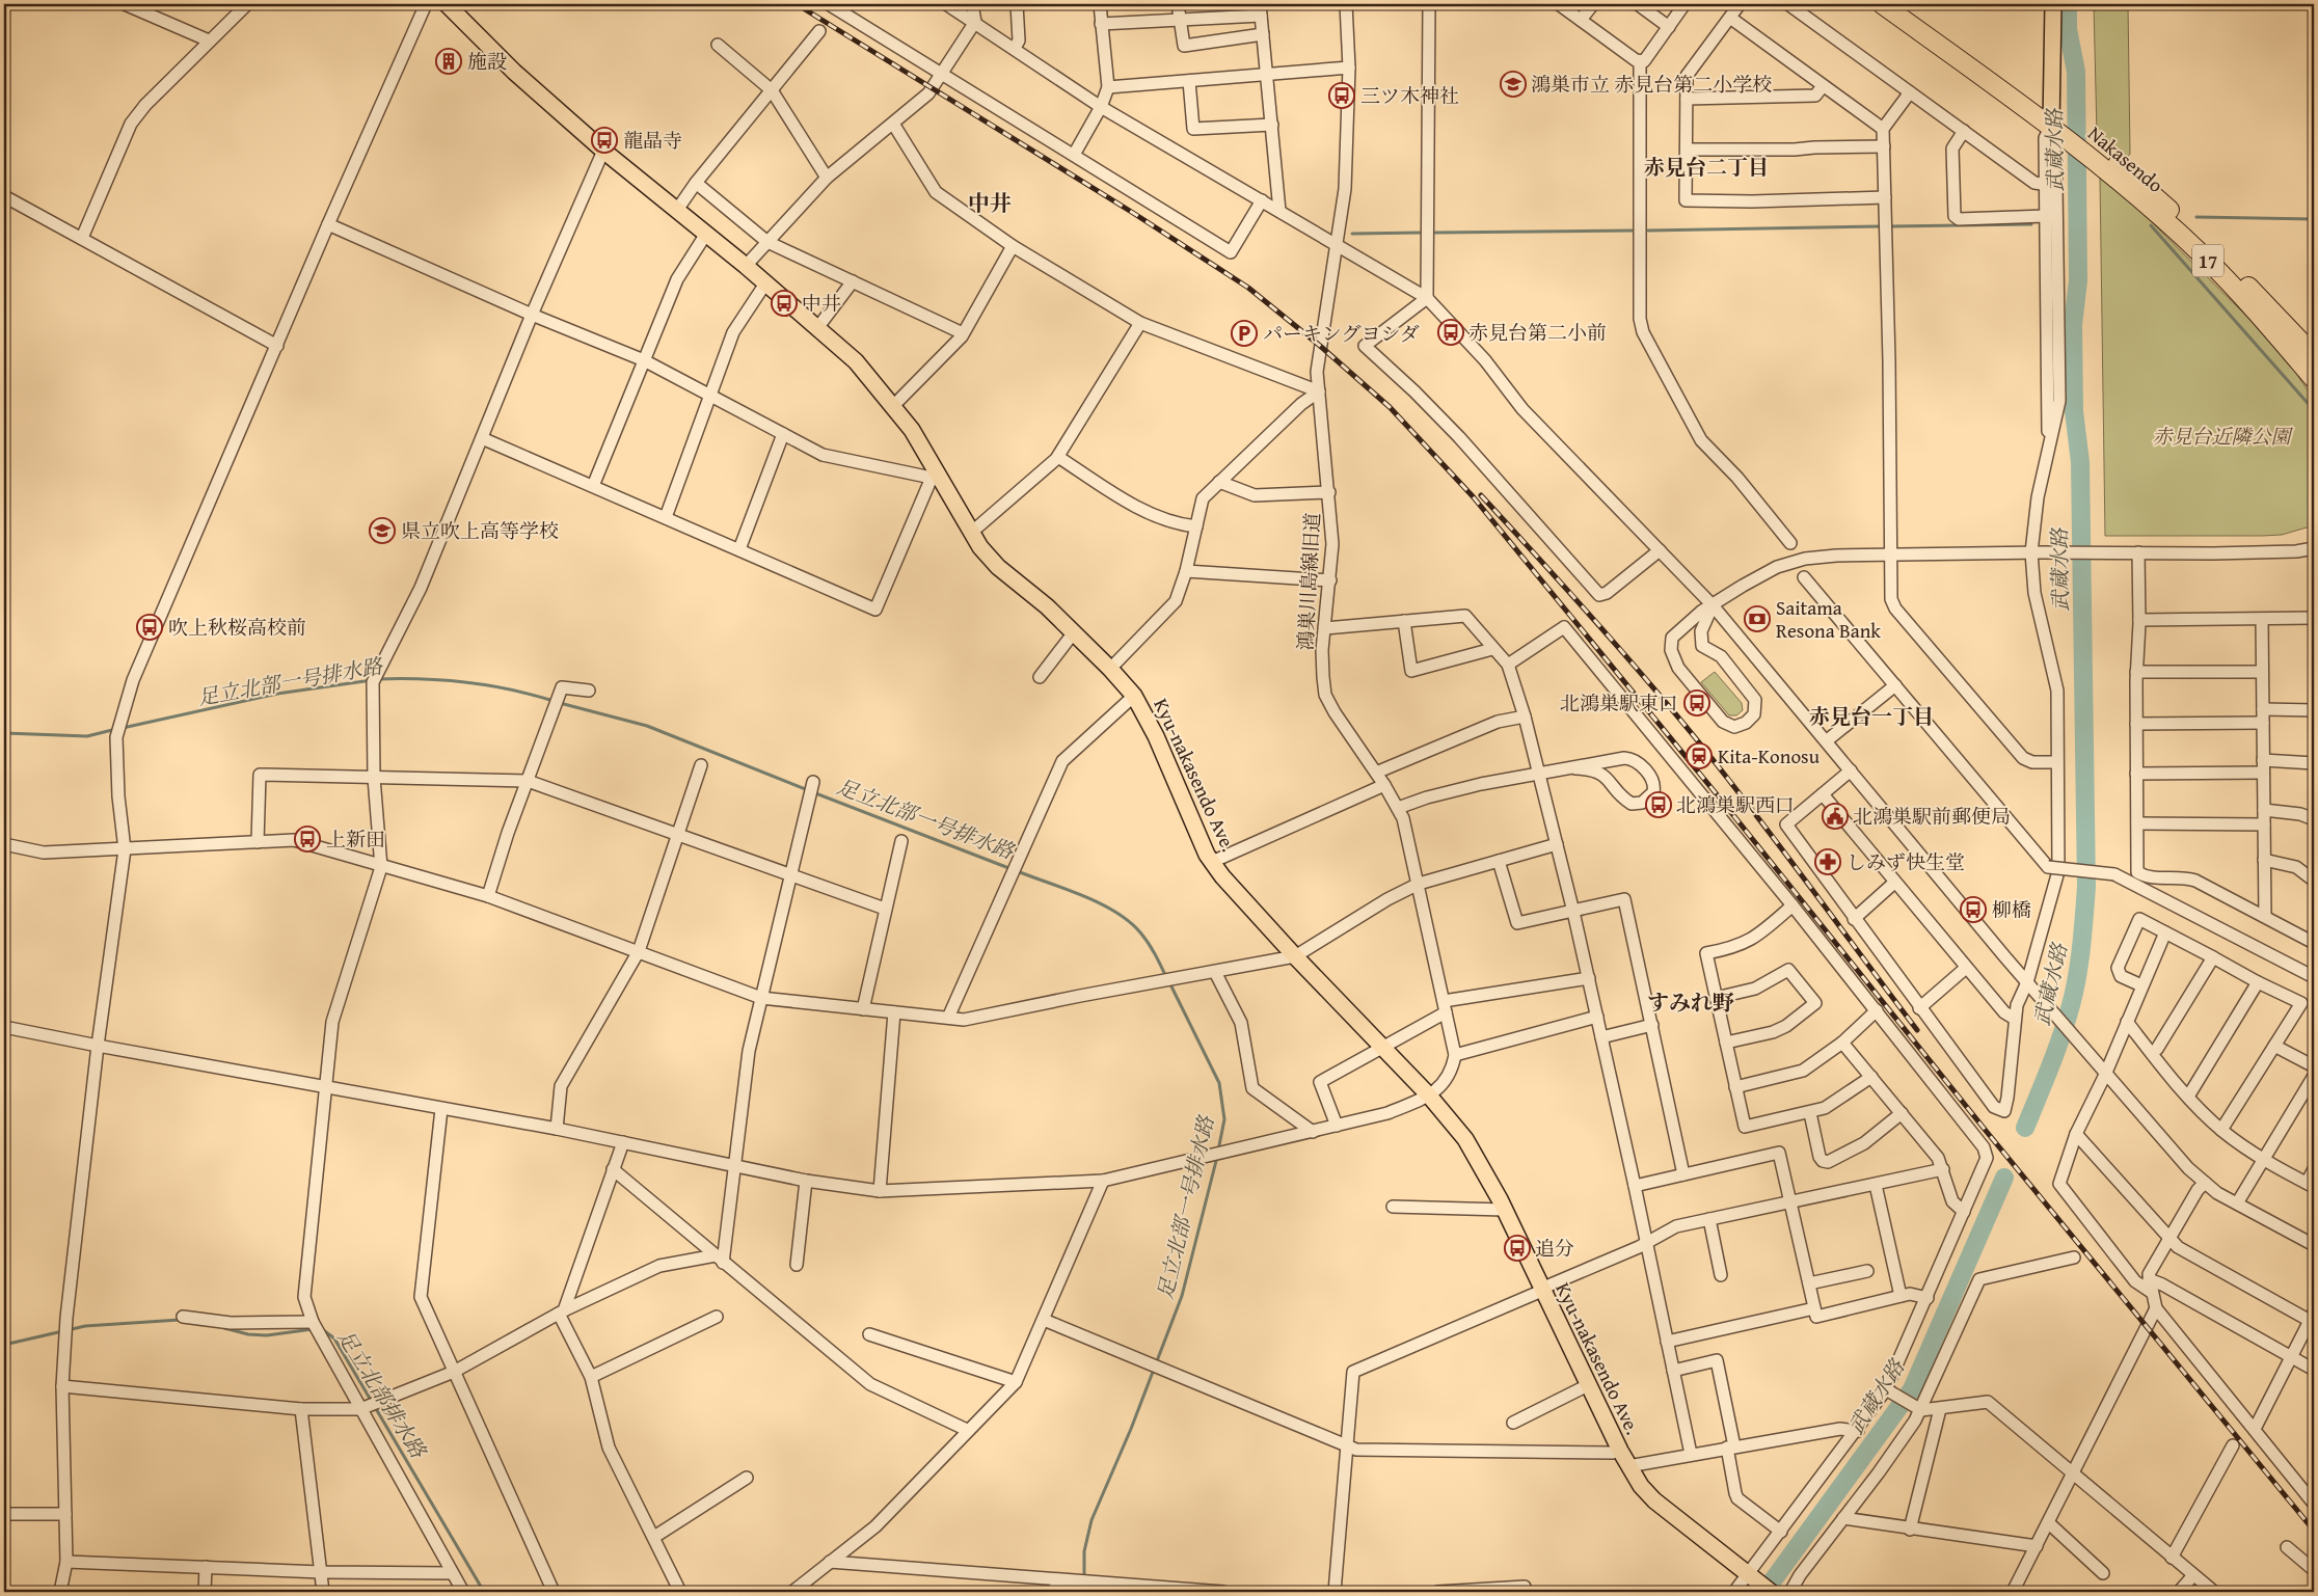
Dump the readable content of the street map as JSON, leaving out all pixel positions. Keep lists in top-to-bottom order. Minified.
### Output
{"streets":{"highway":["Nakasendo","17"],"main road":["Kyu-nakasendo Ave."],"street":["鴻巣川島線旧道"]},"districts":["赤見台二丁目","中井","赤見台一丁目","すみれ野"],"water":["武蔵水路","足立北部一号排水路","足立北部排水路"],"parks":["赤見台近隣公園"],"places":{"building":["施設"],"school or university":["鴻巣市立 赤見台第二小学校","県立吹上高等学校"],"bus stop":["三ツ木神社","龍晶寺","中井","赤見台第二小前","吹上秋桜高校前","北鴻巣駅東口","北鴻巣駅西口","上新田","柳橋","追分"],"parking":["パーキングヨシダ"],"bank":["Saitama Resona Bank"],"station":["Kita-Konosu"],"public building":["北鴻巣駅前郵便局"],"pharmacy":["しみず快生堂"]}}
